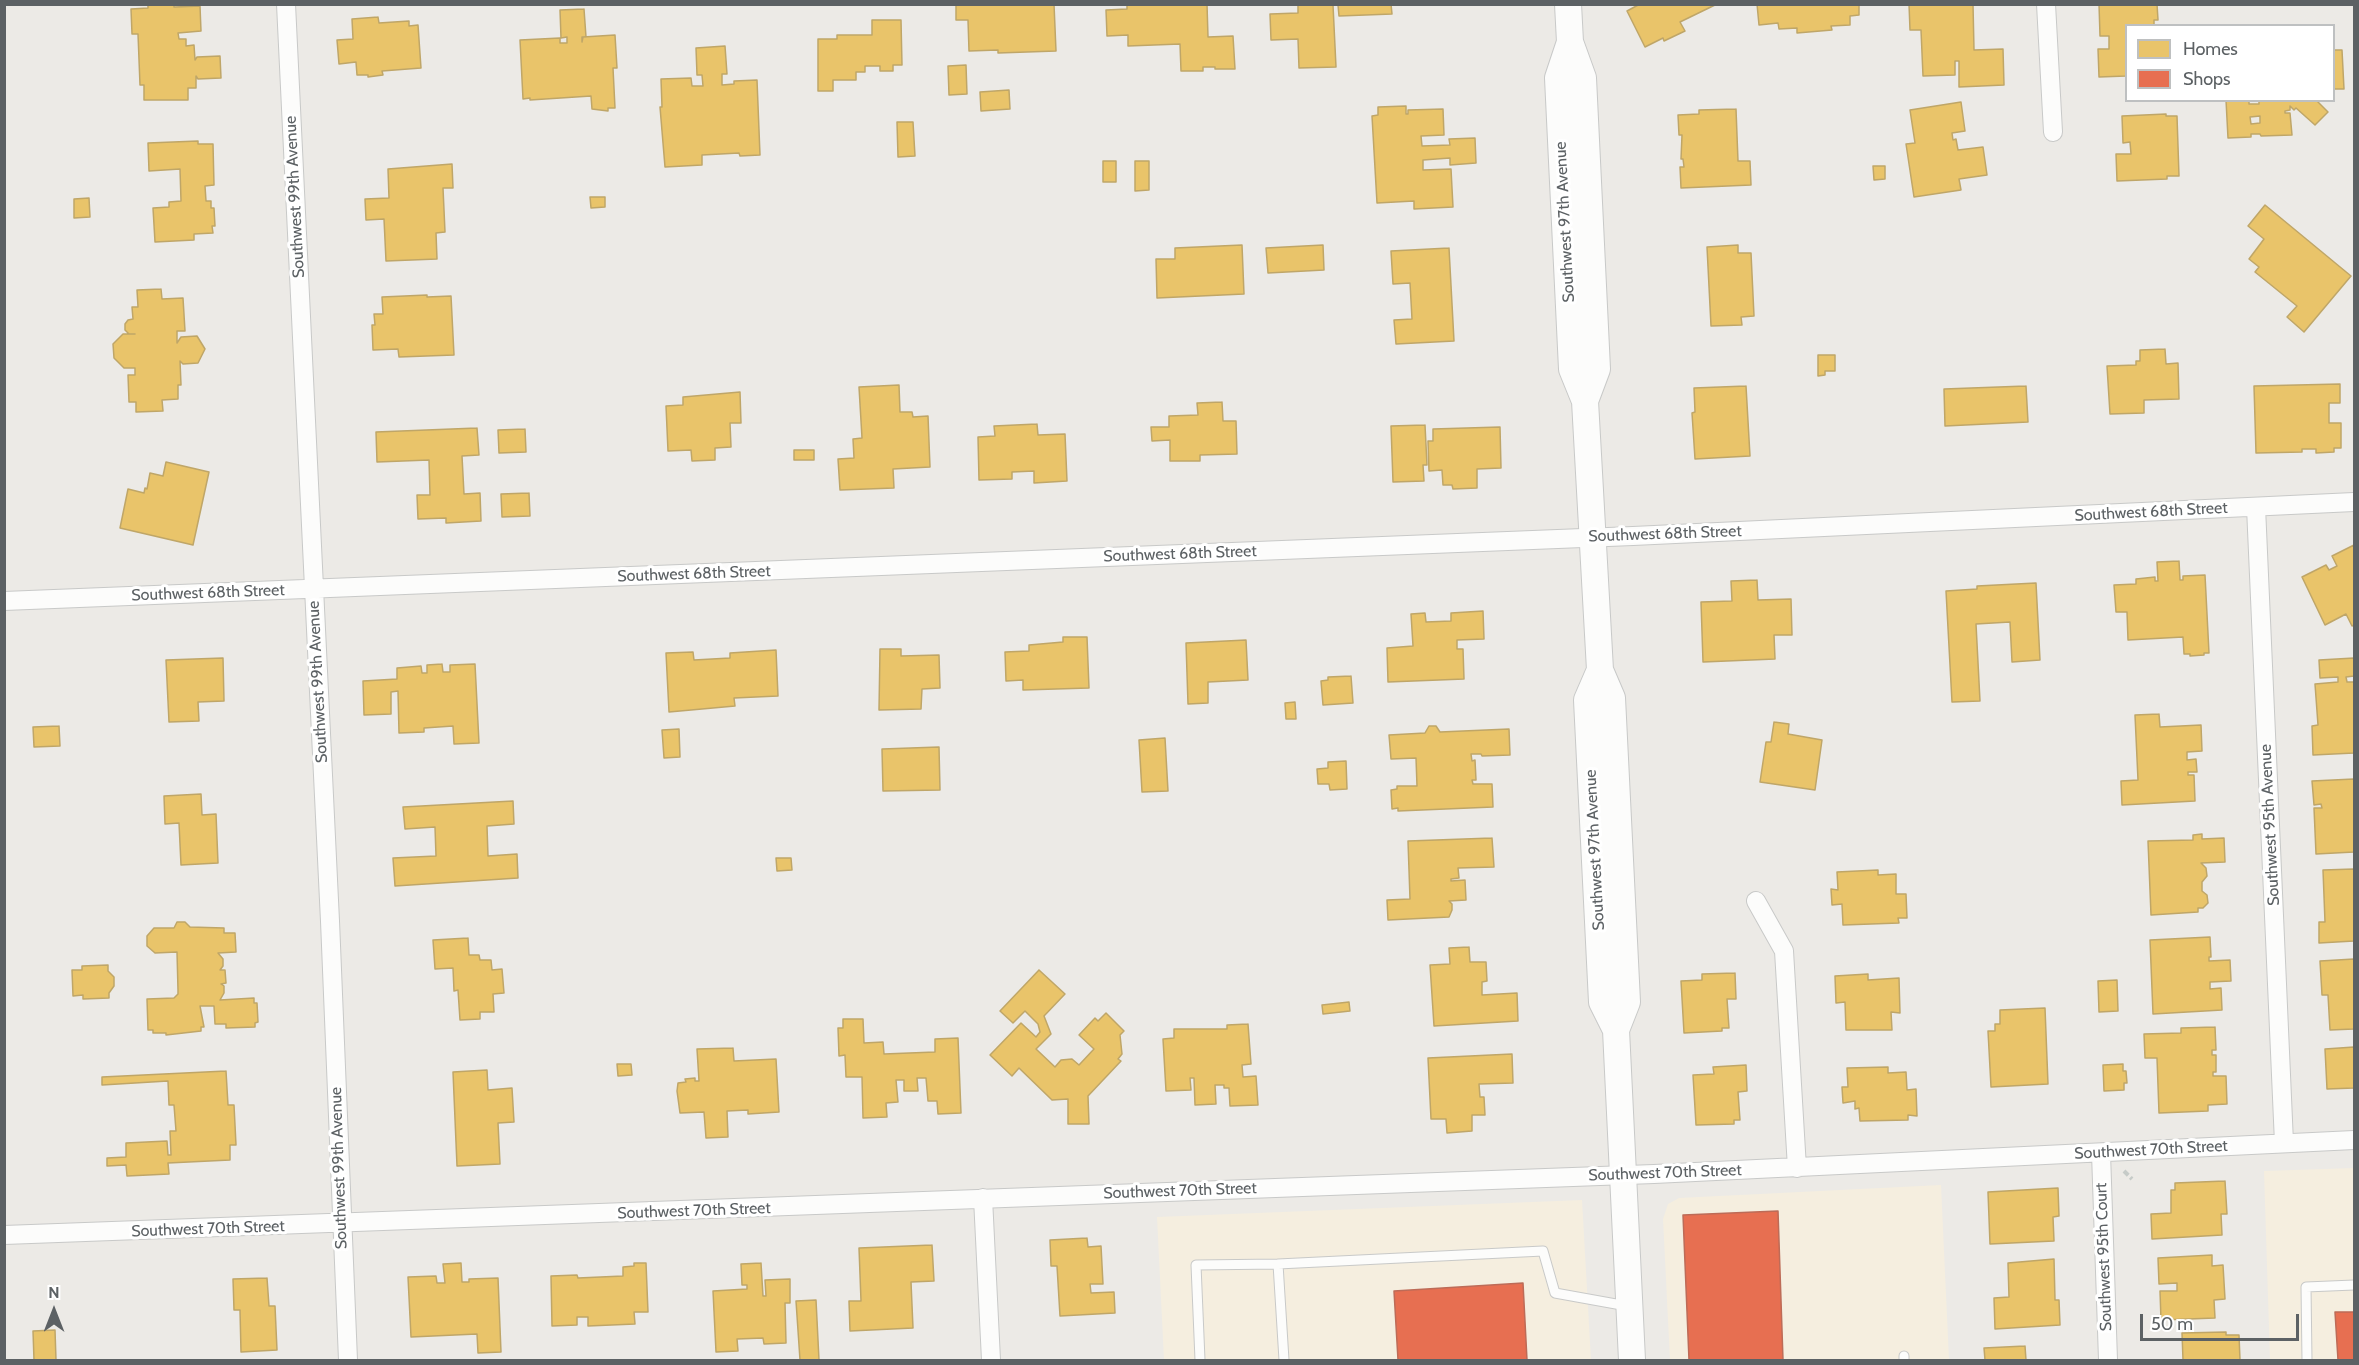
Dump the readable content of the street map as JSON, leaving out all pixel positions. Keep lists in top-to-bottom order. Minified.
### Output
{"streets":{"street":["Southwest 99th Avenue","Southwest 97th Avenue","Southwest 68th Street","Southwest 95th Avenue","Southwest 70th Street","Southwest 95th Court"]},"crossings":[["Southwest 99th Avenue","Southwest 68th Street"],["Southwest 99th Avenue","Southwest 70th Street"],["Southwest 97th Avenue","Southwest 68th Street"],["Southwest 97th Avenue","Southwest 70th Street"],["Southwest 68th Street","Southwest 95th Avenue"],["Southwest 95th Avenue","Southwest 70th Street"],["Southwest 70th Street","Southwest 95th Court"]],"legend":["Homes","Shops"],"scale_bar":"50 m","north":"top"}
